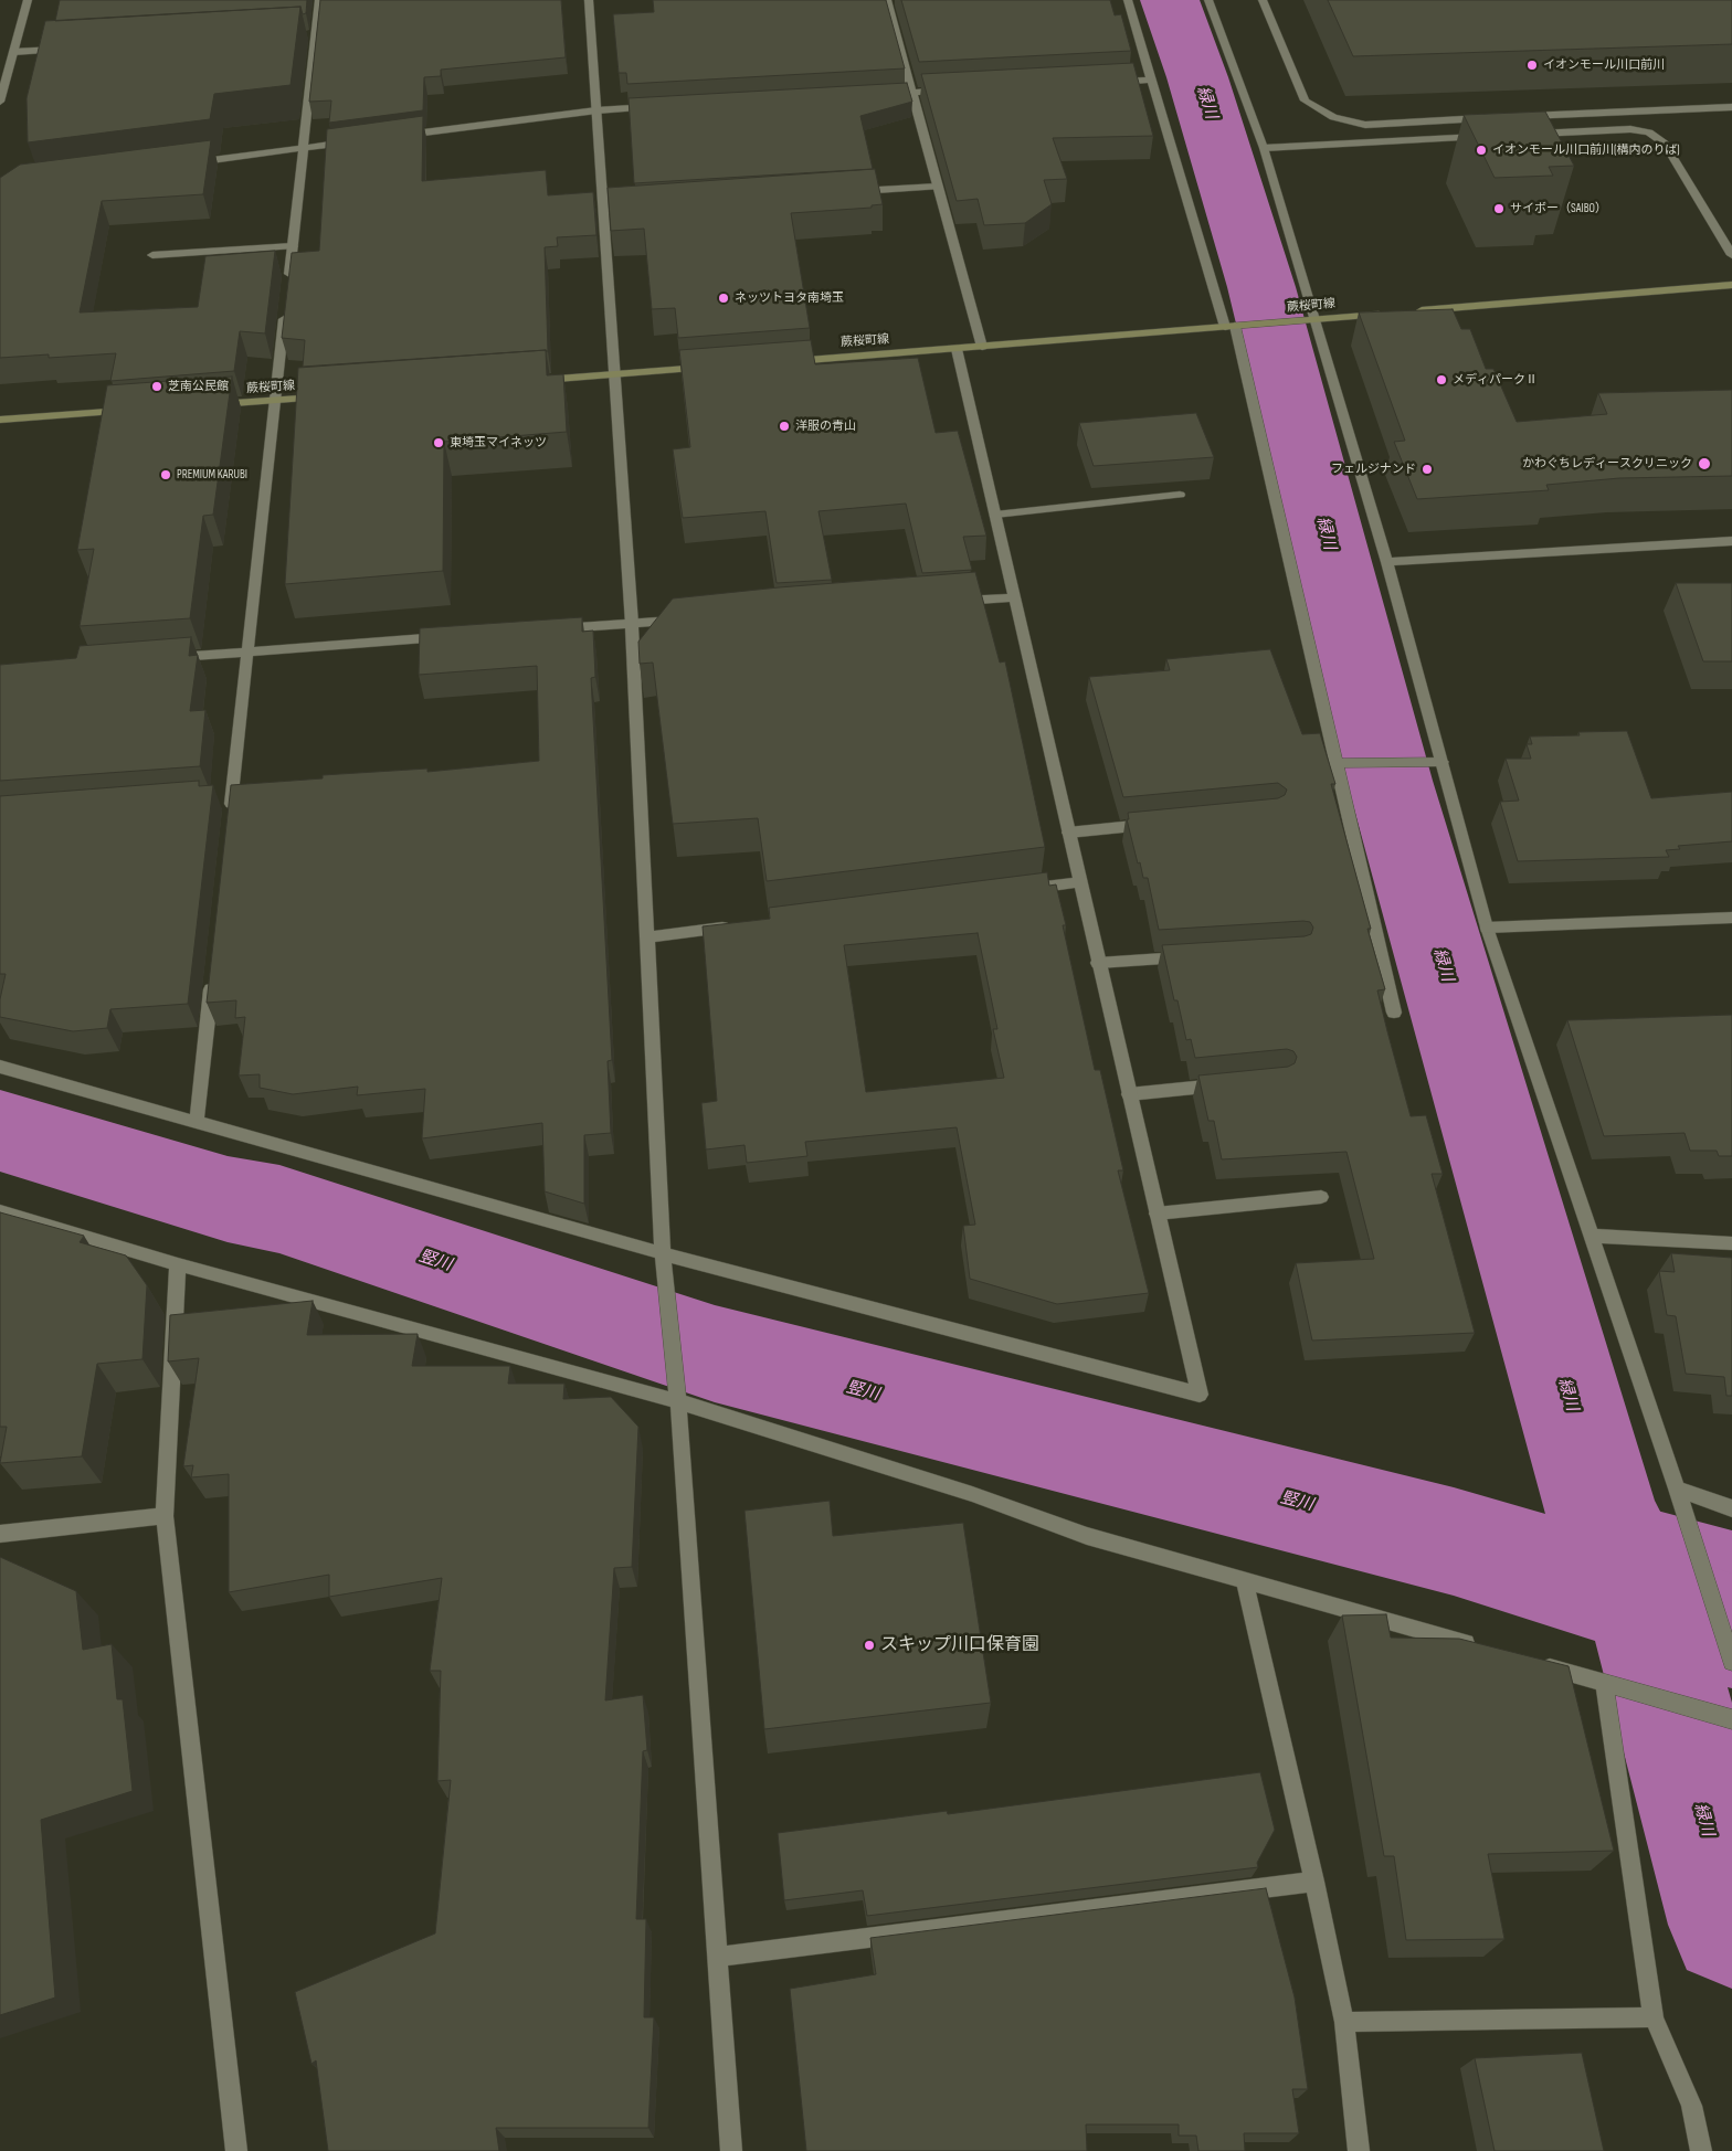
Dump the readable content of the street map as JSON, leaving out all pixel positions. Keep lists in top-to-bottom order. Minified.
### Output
{"streets":{"main road":["蕨桜町線"]},"water":["緑川","竪川"],"places":["イオンモール川口前川","イオンモール川口前川(構内のりば)","サイボー（SAIBO）","ネッツトヨタ南埼玉","メディパークⅡ","芝南公民館","洋服の青山","東埼玉マイネッツ","かわぐちレディースクリニック","フェルジナンド","PREMIUM KARUBI","スキップ川口保育園"]}
